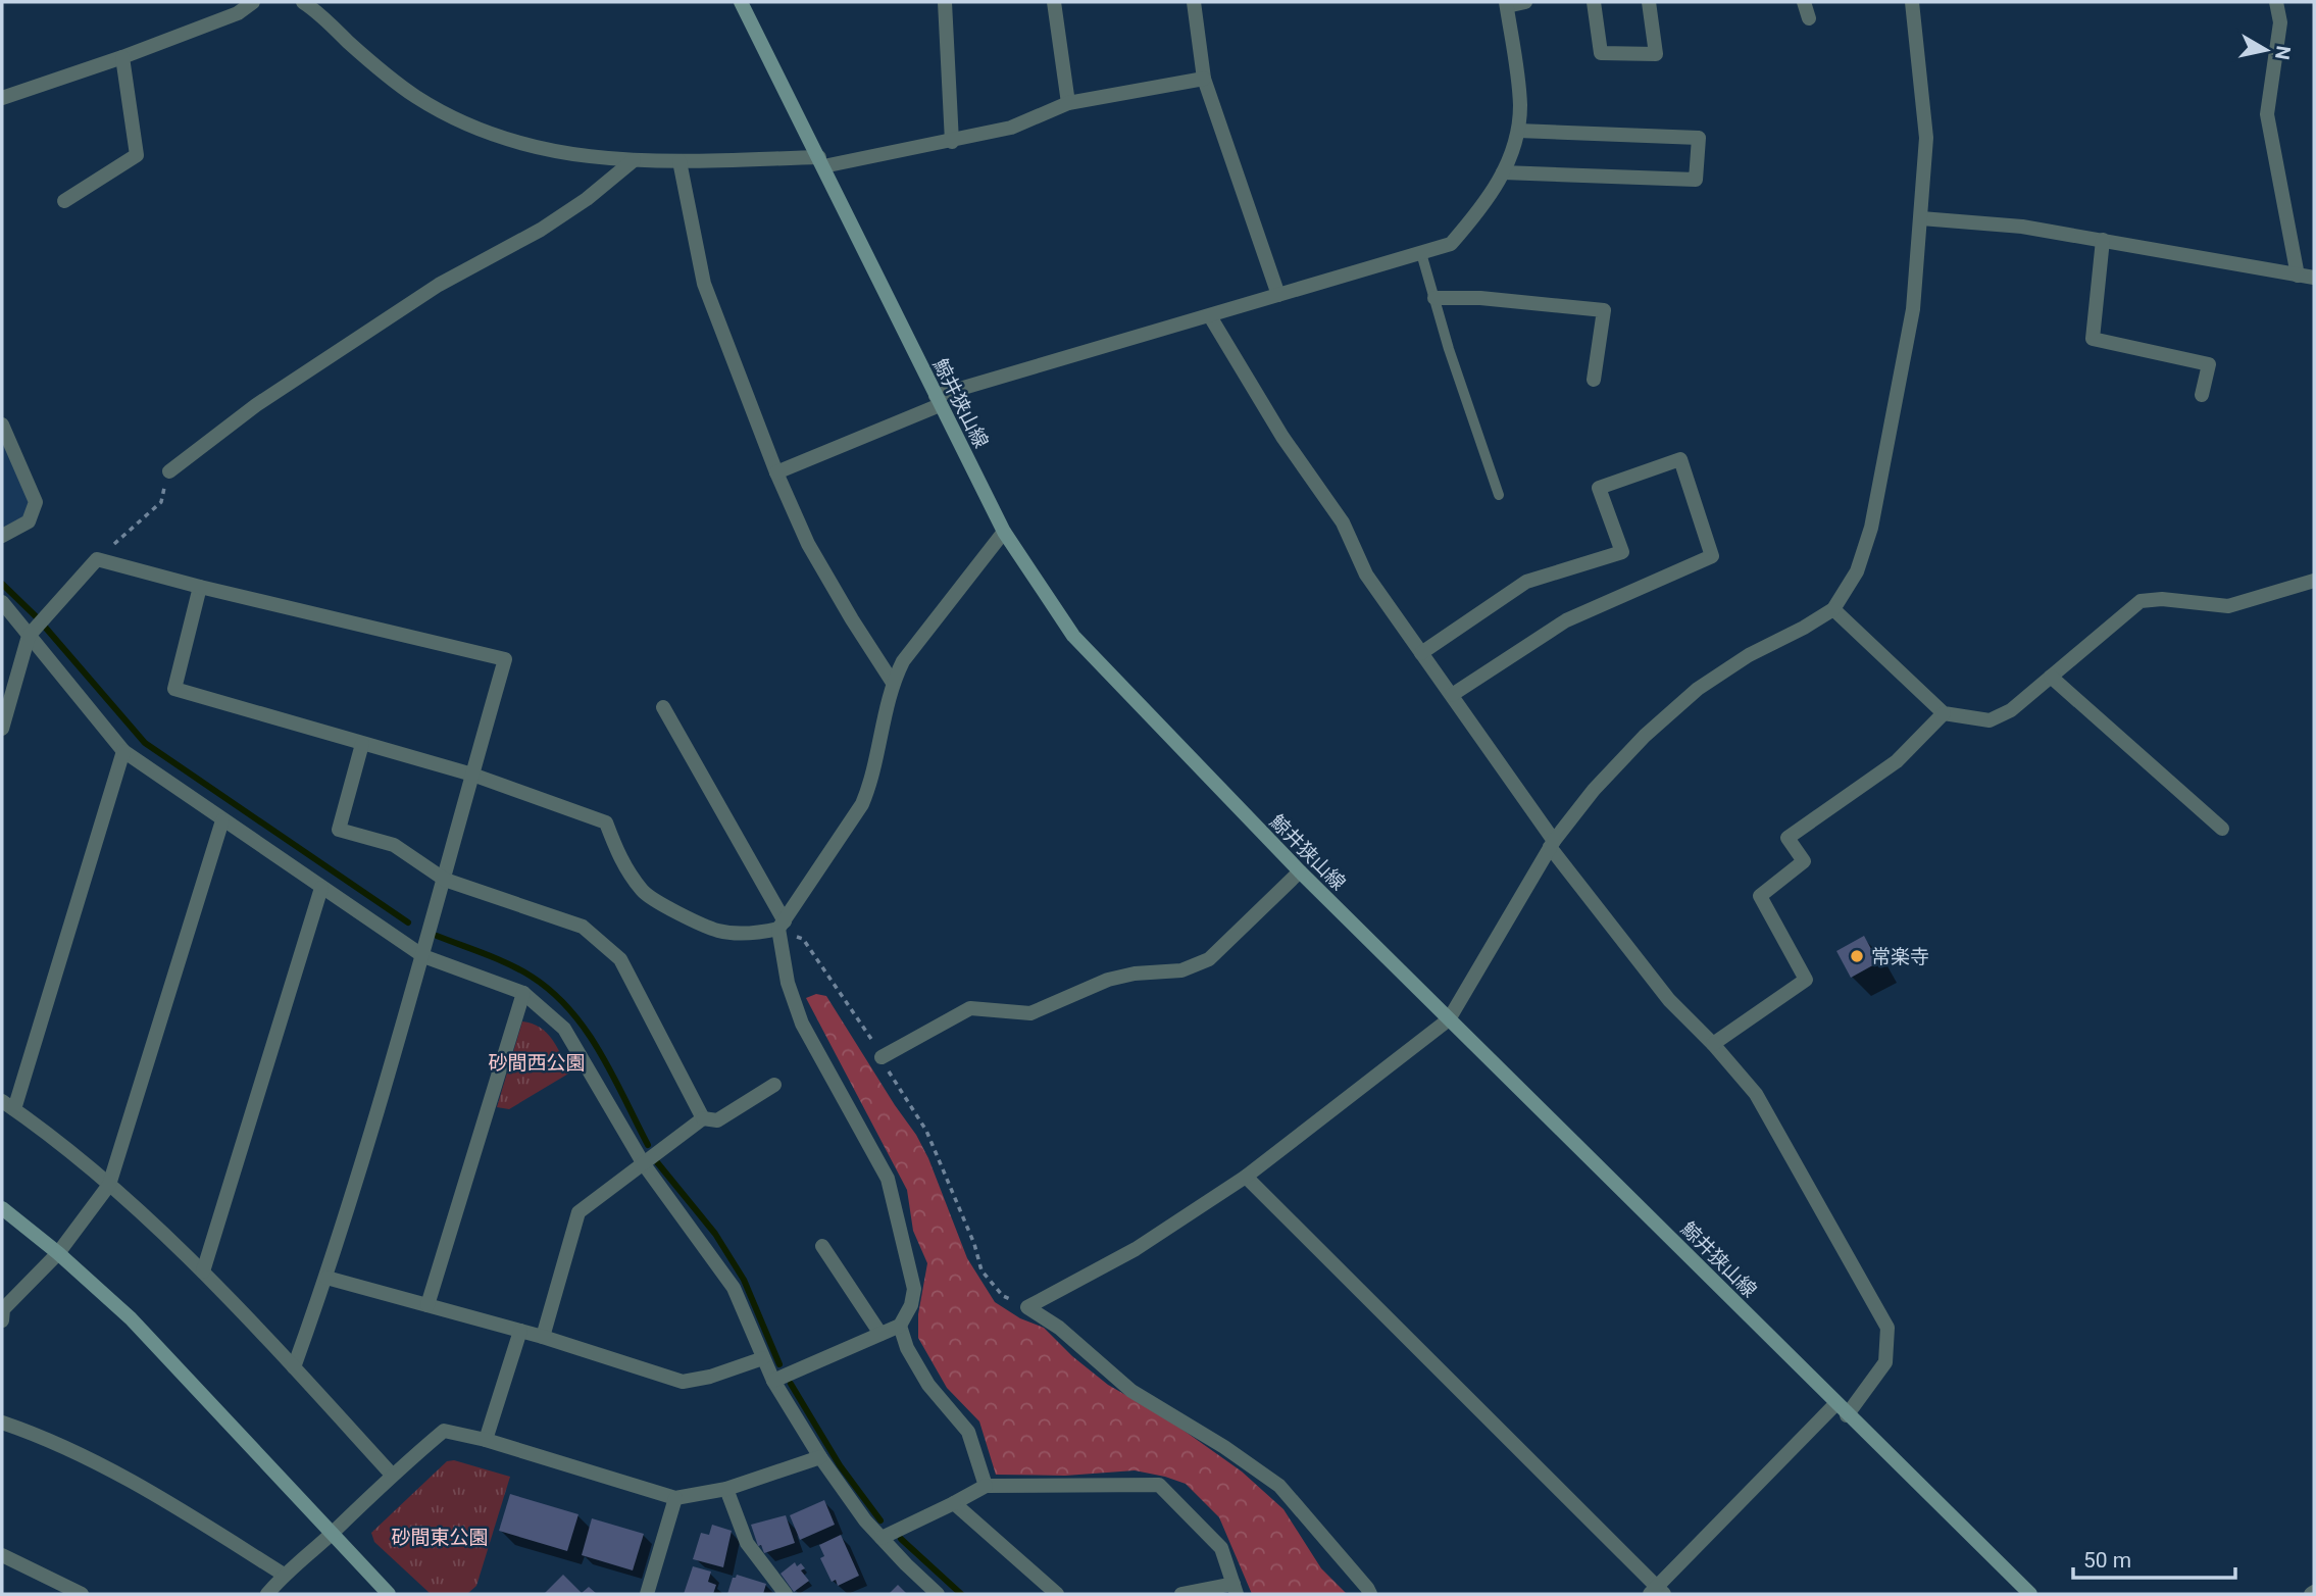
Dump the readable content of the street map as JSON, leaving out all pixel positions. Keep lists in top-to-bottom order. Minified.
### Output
{"streets":{"main road":["鯨井狭山線"]},"parks":["砂間西公園","砂間東公園"],"places":["常楽寺"],"scale_bar":"50 m","north":"right"}
